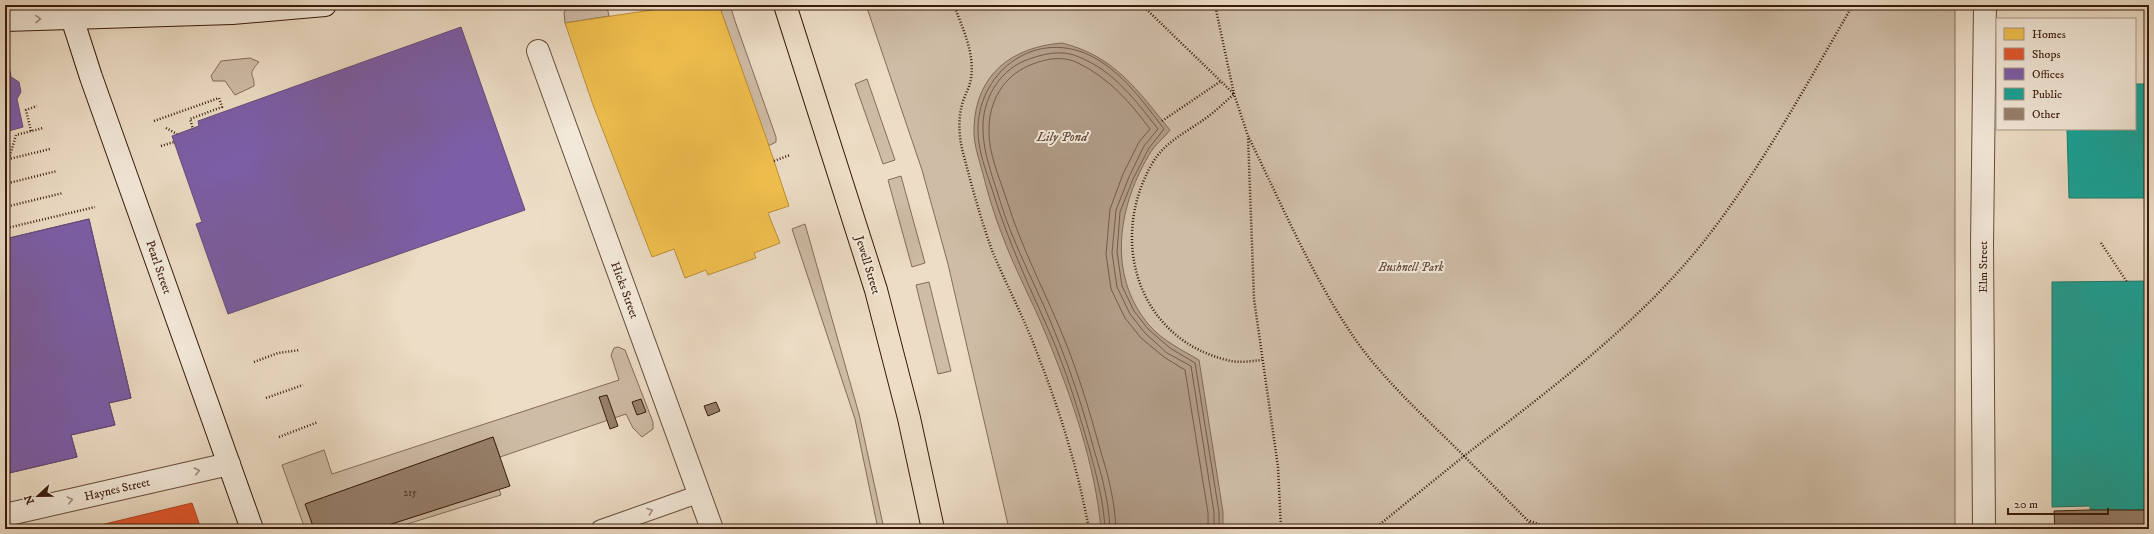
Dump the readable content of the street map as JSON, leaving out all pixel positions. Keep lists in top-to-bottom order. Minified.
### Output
{"streets":{"main road":["Jewell Street"],"street":["Pearl Street","Elm Street","Hicks Street","Haynes Street"]},"crossings":[["Pearl Street","Haynes Street"]],"one_way":["Haynes Street"],"water":["Lily Pond"],"parks":["Bushnell Park"],"house_numbers":["215"],"legend":["Homes","Shops","Offices","Public","Other"],"scale_bar":"20 m","north":"left"}
